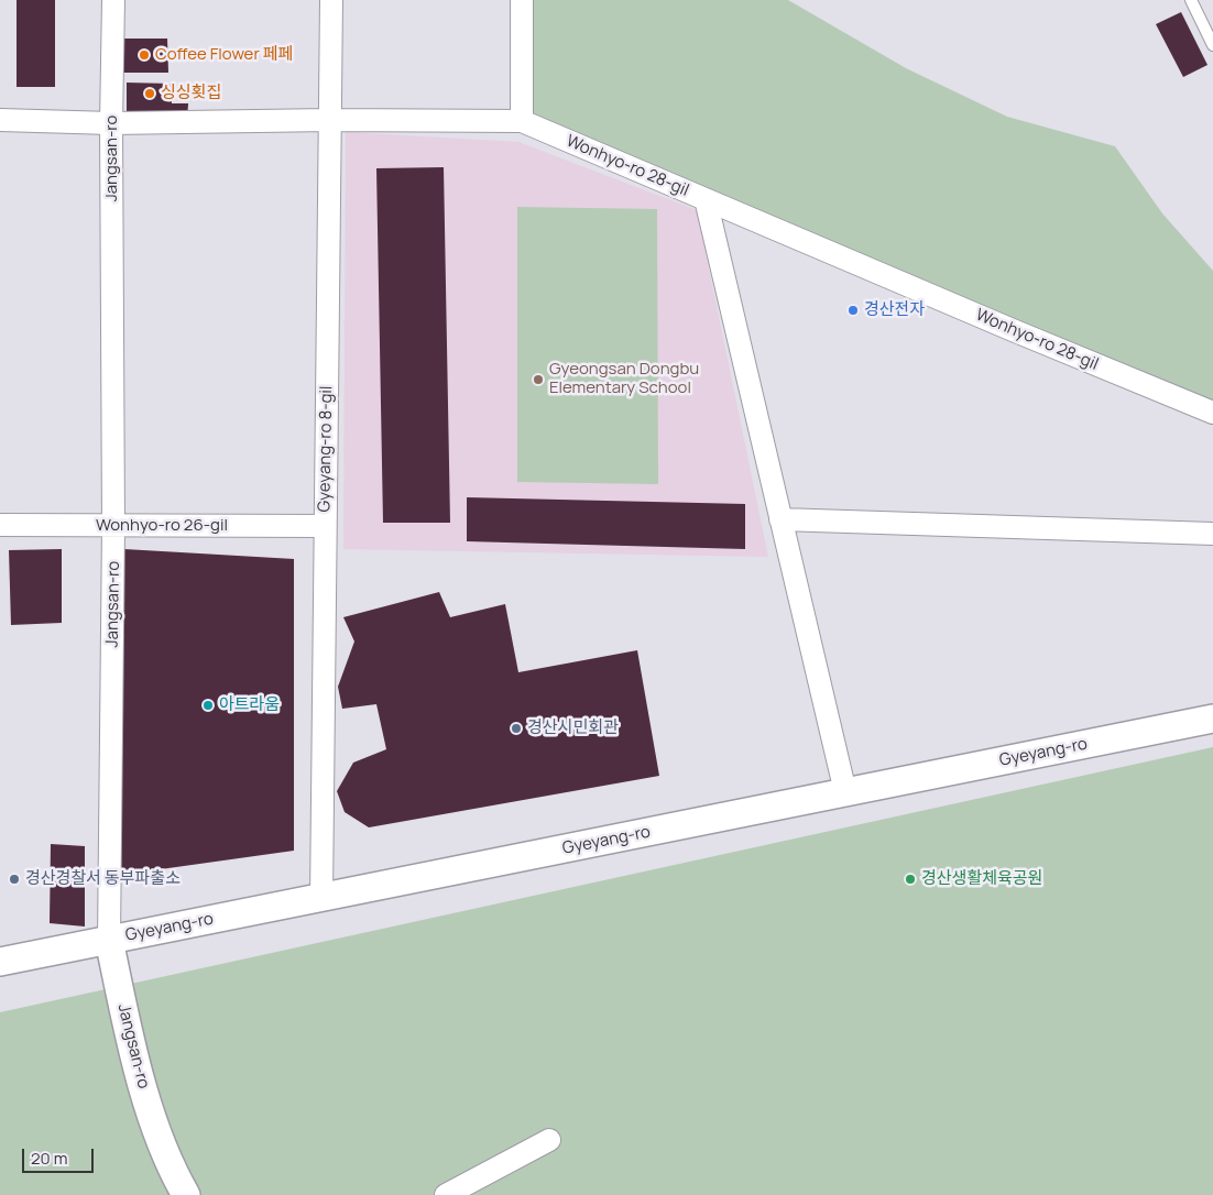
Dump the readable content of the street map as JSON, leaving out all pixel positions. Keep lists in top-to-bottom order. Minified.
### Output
{"streets":{"street":["Jangsan-ro","Wonhyo-ro 28-gil","Gyeyang-ro 8-gil","Wonhyo-ro 26-gil","Gyeyang-ro"]},"crossings":[["Jangsan-ro","Wonhyo-ro 28-gil"],["Jangsan-ro","Wonhyo-ro 26-gil"],["Jangsan-ro","Gyeyang-ro"],["Wonhyo-ro 28-gil","Gyeyang-ro 8-gil"],["Gyeyang-ro 8-gil","Wonhyo-ro 26-gil"],["Gyeyang-ro 8-gil","Gyeyang-ro"]],"places":["Coffee Flower 페페","싱싱횟집","경산전자","Gyeongsan Dongbu Elementary School","아트라움","경산시민회관","경산경찰서 동부파출소","경산생활체육공원"],"scale_bar":"20 m"}
